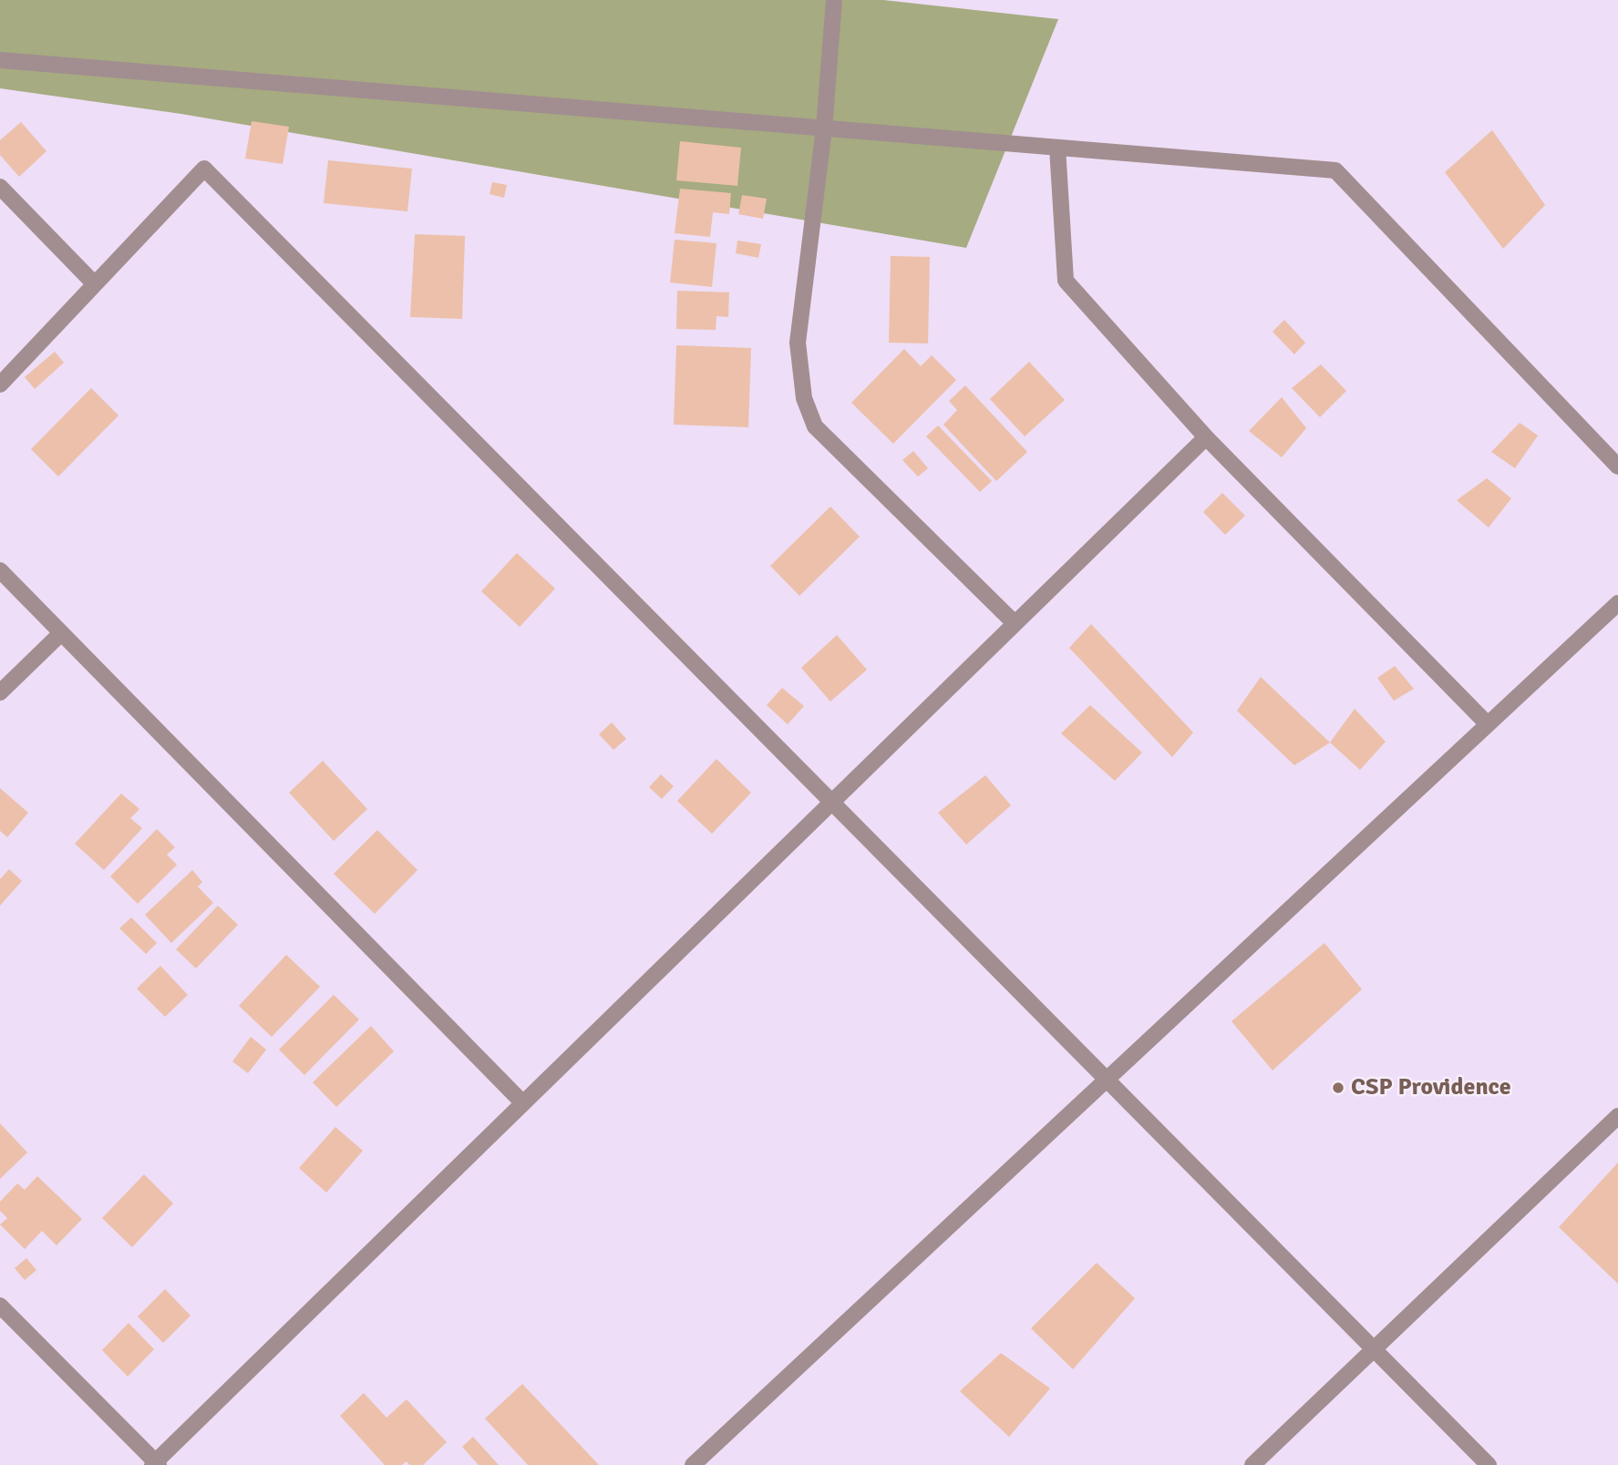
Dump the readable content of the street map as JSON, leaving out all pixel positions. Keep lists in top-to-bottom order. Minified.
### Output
{"places":["CSP Providence"]}
